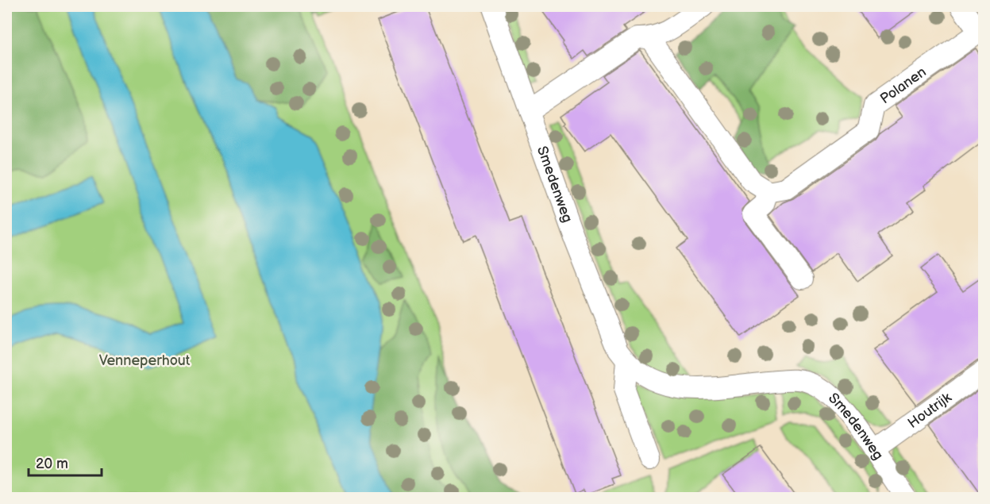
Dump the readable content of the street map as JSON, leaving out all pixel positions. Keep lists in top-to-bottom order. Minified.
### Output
{"streets":{"street":["Polanen","Smedenweg","Houtrijk"]},"crossings":[["Smedenweg","Houtrijk"]],"parks":["Venneperhout"],"scale_bar":"20 m"}
